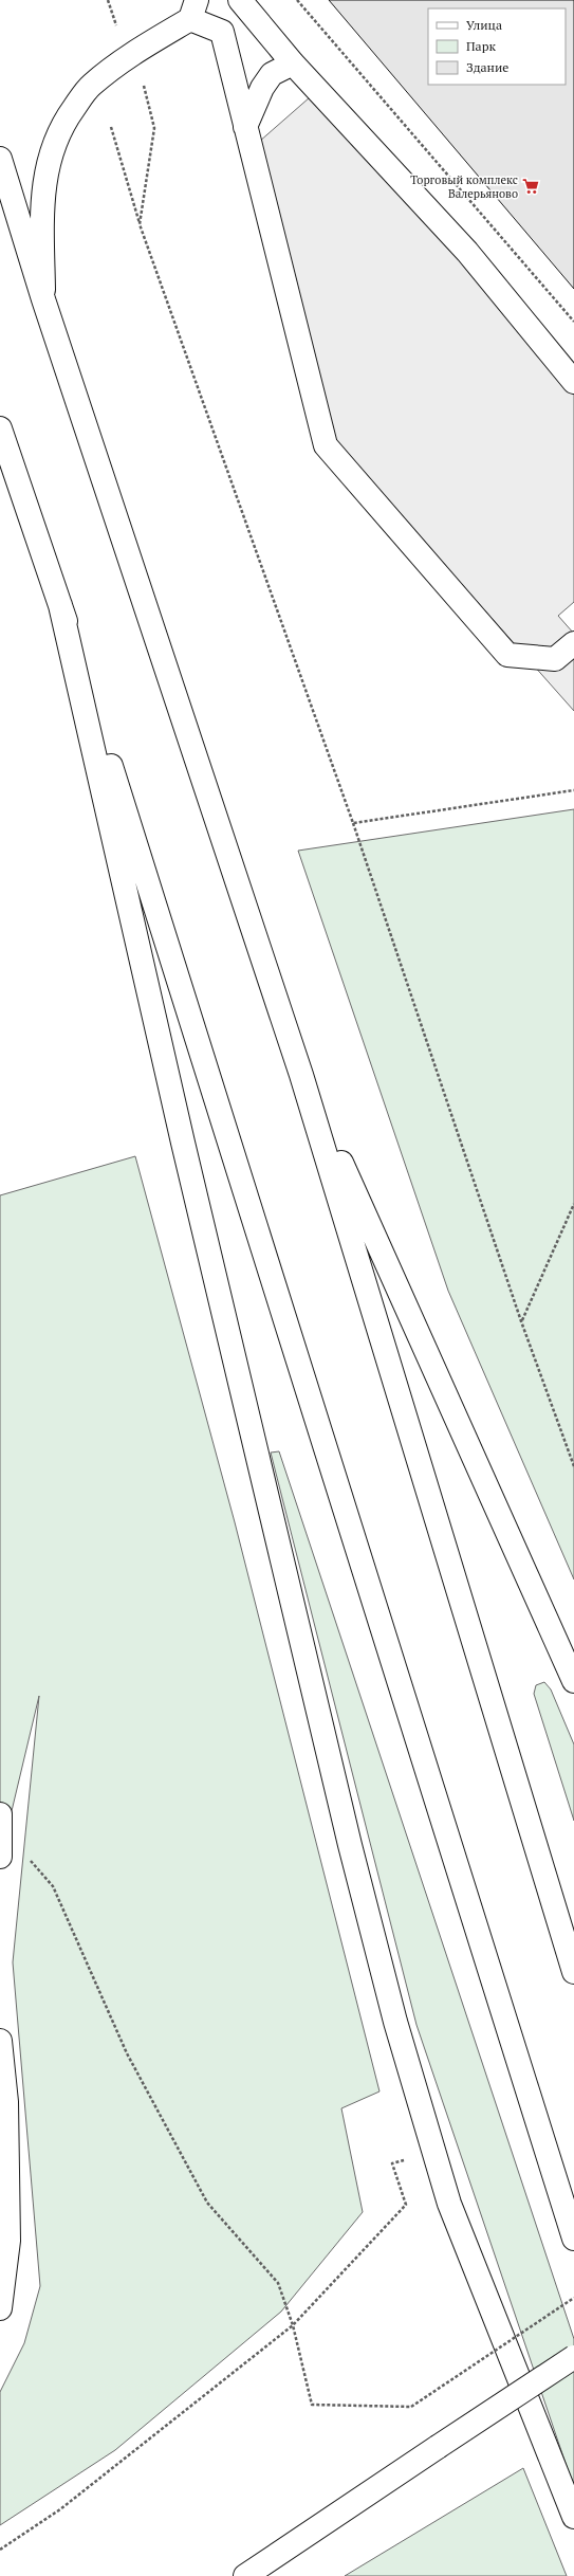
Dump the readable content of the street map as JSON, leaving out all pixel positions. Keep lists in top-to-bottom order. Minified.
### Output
{"places":{"supermarket":["Торговый комплекс Валерьяново"]},"legend":["Улица","Парк","Здание"]}
